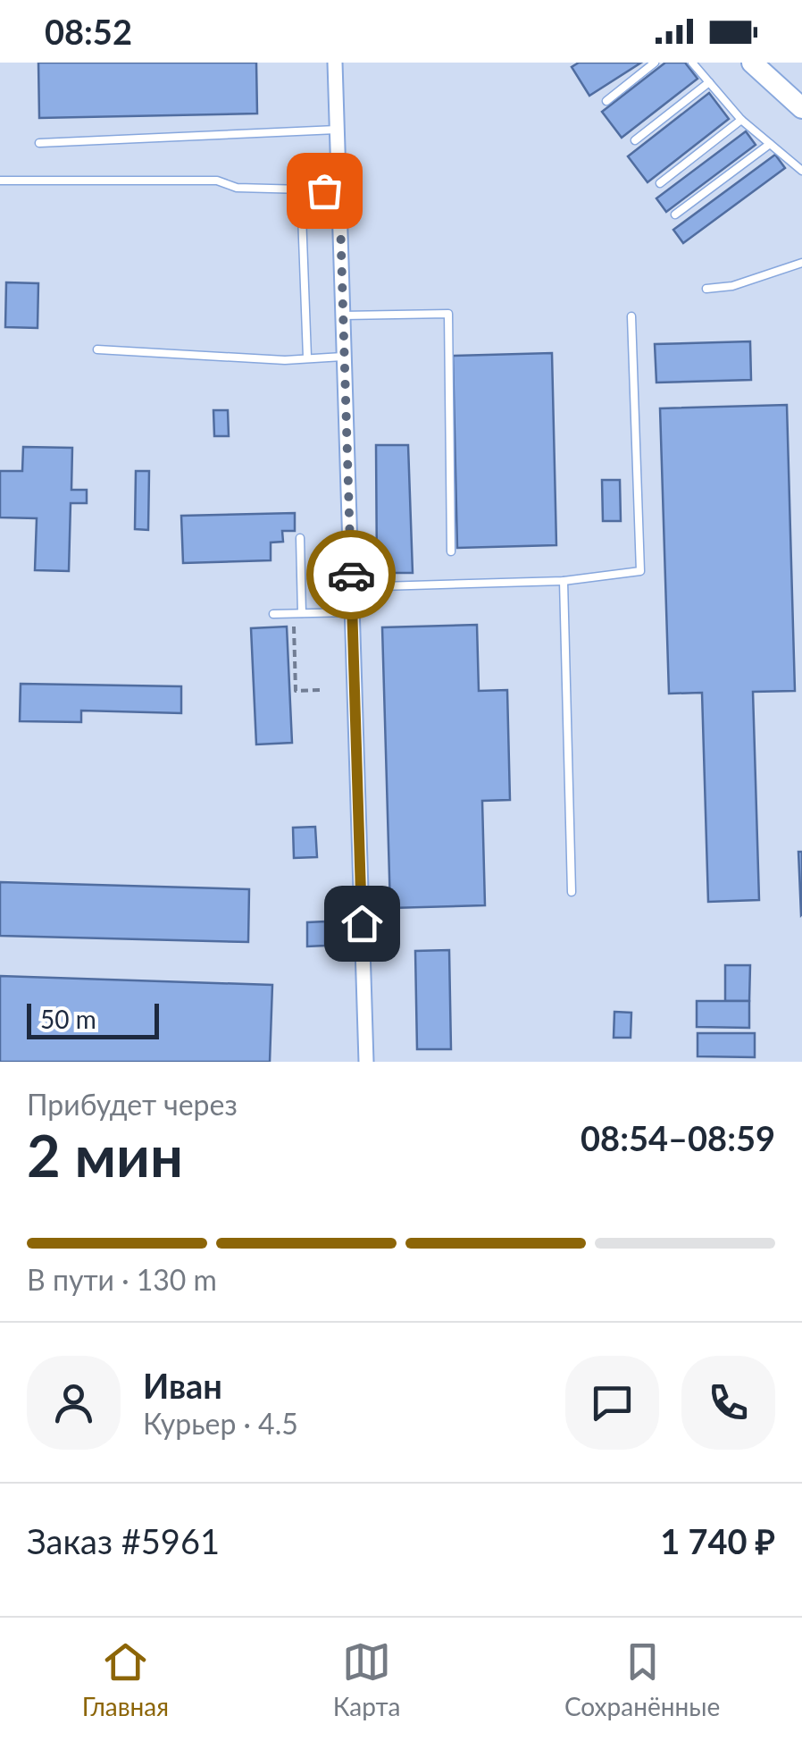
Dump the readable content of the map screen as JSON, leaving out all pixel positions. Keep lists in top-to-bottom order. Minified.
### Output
{"scale_bar":"50 m","page":{"status":"08:52","scale":"50 m","heading":["2 мин","Прибудет через","08:54–08:59"],"panel":["Иван","Курьер · 4.5","Заказ #5961","1 740 ₽"],"bar":"В пути · 130 m","tabs":["Главная","Карта","Сохранённые"]}}
